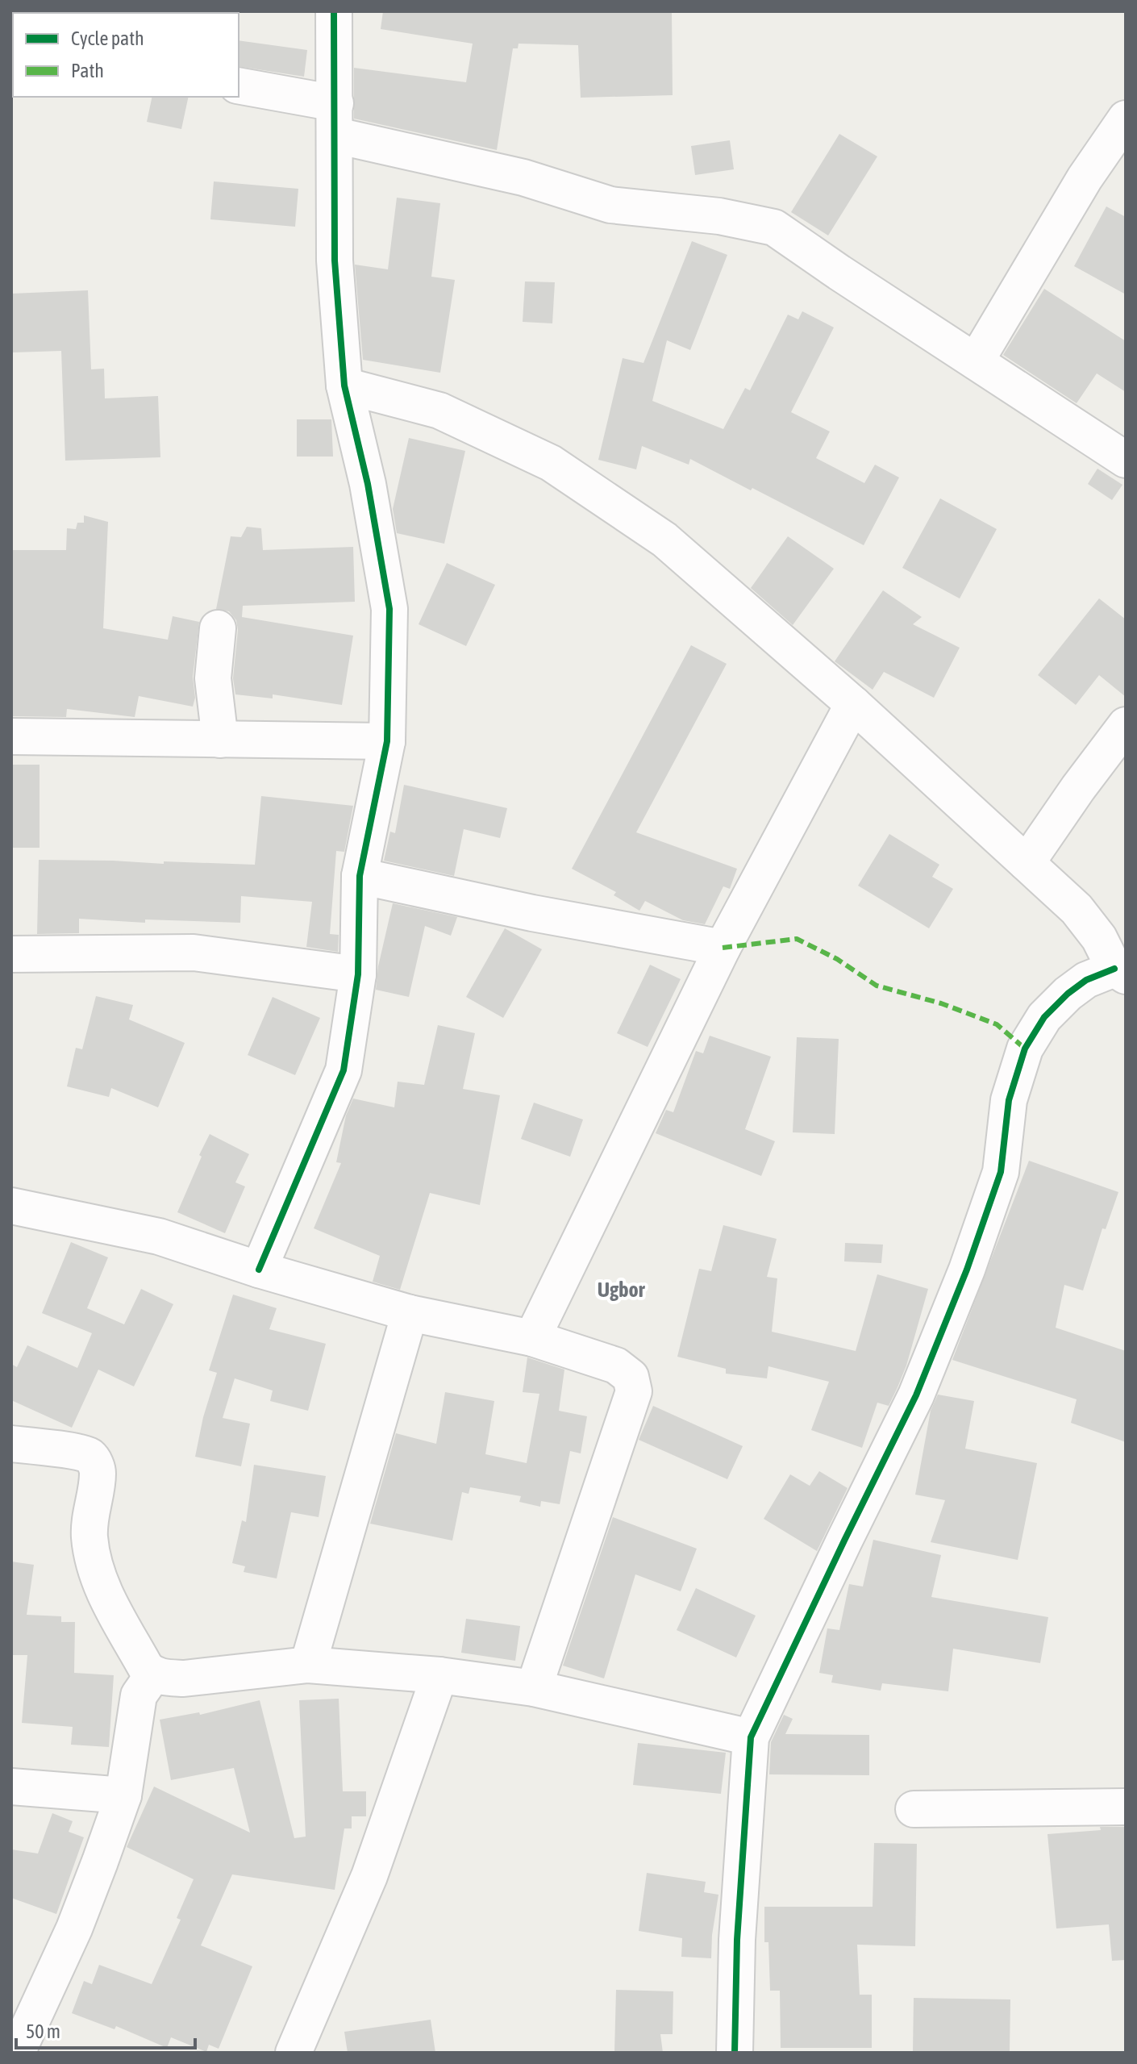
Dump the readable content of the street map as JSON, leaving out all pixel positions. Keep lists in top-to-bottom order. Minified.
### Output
{"districts":["Ugbor"],"legend":["Cycle path","Path"],"scale_bar":"50 m"}
